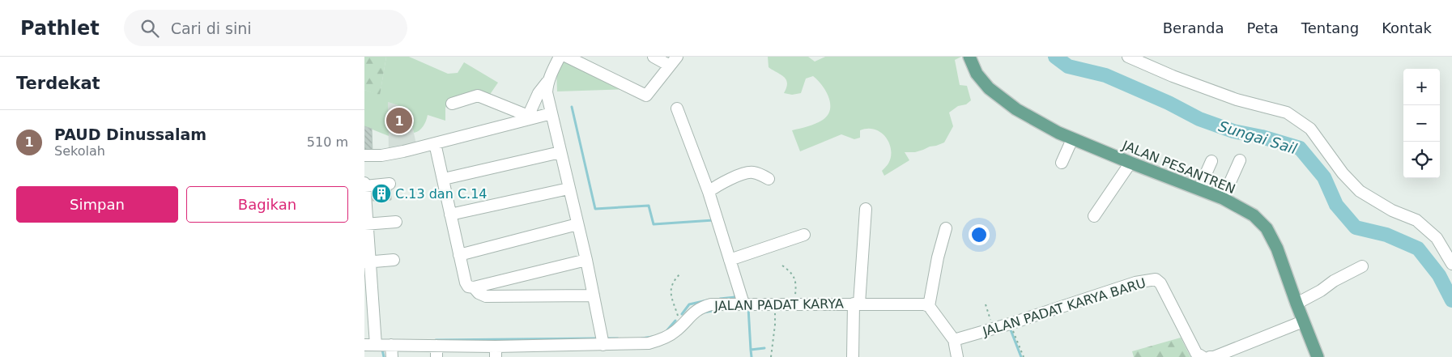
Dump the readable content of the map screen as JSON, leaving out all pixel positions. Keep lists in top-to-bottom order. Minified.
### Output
{"streets":{"main road":["JALAN PESANTREN"],"street":["JALAN PADAT KARYA","JALAN PADAT KARYA BARU"]},"water":["Sungai Sail"],"places":{"building":["C.13 dan C.14"]},"page":{"header":"Pathlet","search":"Cari di sini","nav":["Beranda","Peta","Tentang","Kontak"],"heading":"Terdekat","map_buttons":["+","−"],"pins":"1","list":[{"mark":"1","name":"PAUD Dinussalam","note":"Sekolah","value":"510 m"}],"buttons":["Simpan","Bagikan"]}}
